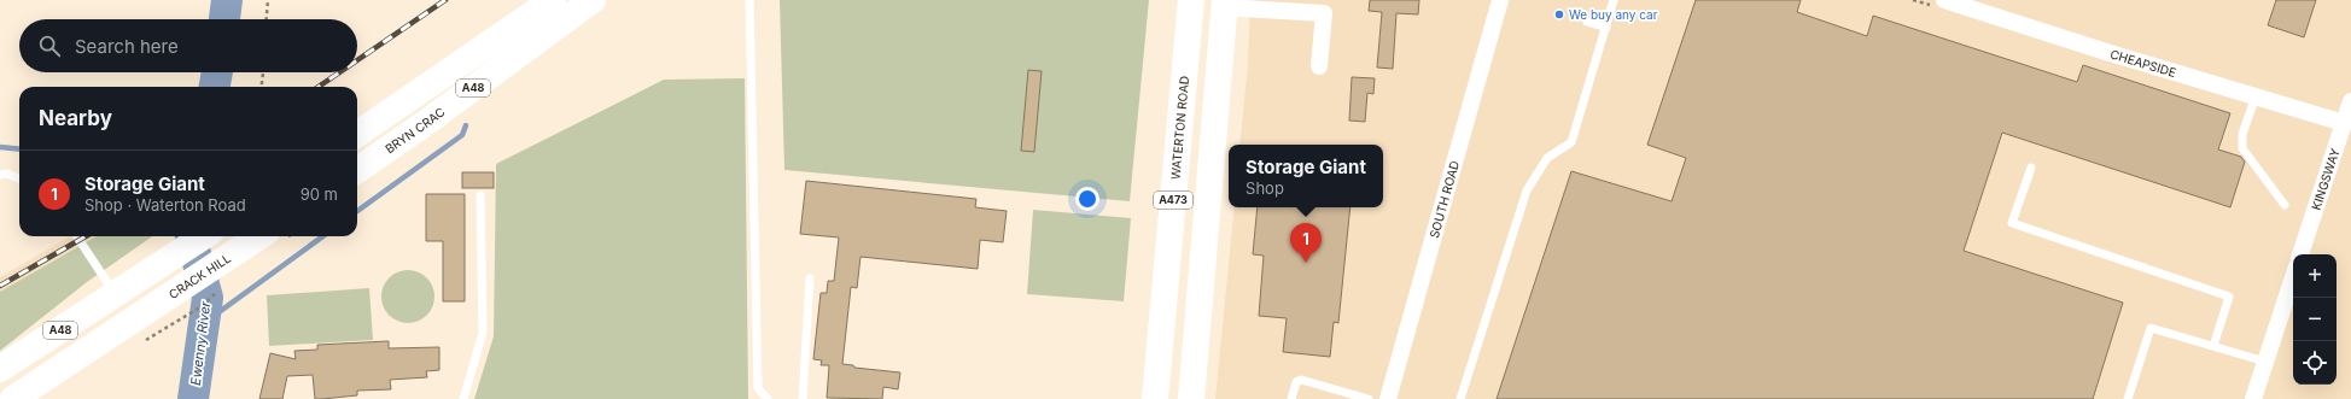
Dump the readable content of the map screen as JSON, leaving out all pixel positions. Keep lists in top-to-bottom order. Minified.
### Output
{"streets":{"main road":["A48","WATERTON ROAD","BRYN CRAC","A473","CRACK HILL"],"street":["CHEAPSIDE","KINGSWAY","SOUTH ROAD"]},"crossings":[["CHEAPSIDE","KINGSWAY"],["A48","CRACK HILL"]],"water":["Ewenny River"],"places":["We buy any car"],"page":{"search":"Search here","heading":"Nearby","popup":["Storage Giant","Shop"],"list":[{"mark":"1","name":"Storage Giant","note":"Shop · Waterton Road","value":"90 m"}],"pins":"1","map_buttons":["+","−"]}}
